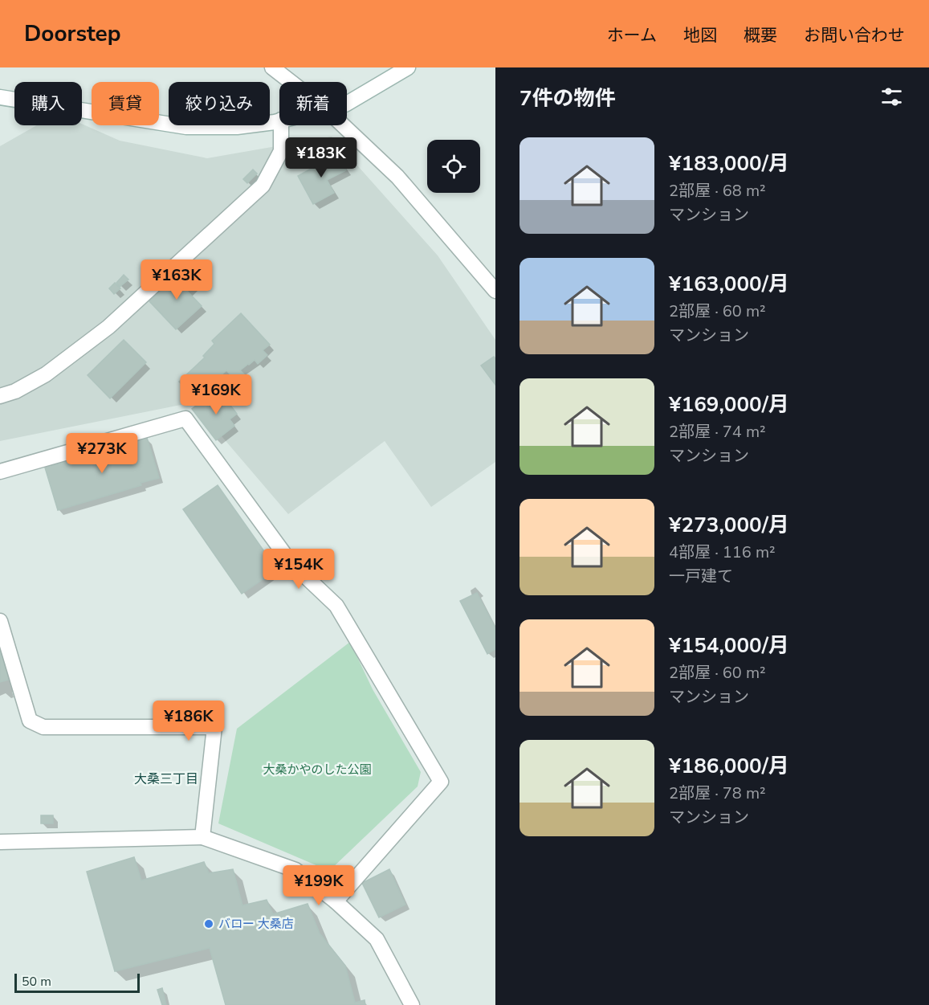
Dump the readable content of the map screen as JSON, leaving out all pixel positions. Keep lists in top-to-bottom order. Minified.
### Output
{"districts":["大桑三丁目"],"parks":["大桑かやのした公園"],"places":["バロー 大桑店"],"scale_bar":"50 m","page":{"header":"Doorstep","nav":["ホーム","地図","概要","お問い合わせ"],"heading":"7件の物件","chip":["購入","賃貸","絞り込み","新着"],"list":[{"name":"¥183,000/月","note":"2部屋 · 68 m² · マンション"},{"name":"¥163,000/月","note":"2部屋 · 60 m² · マンション"},{"name":"¥169,000/月","note":"2部屋 · 74 m² · マンション"},{"name":"¥273,000/月","note":"4部屋 · 116 m² · 一戸建て"},{"name":"¥154,000/月","note":"2部屋 · 60 m² · マンション"},{"name":"¥186,000/月","note":"2部屋 · 78 m² · マンション"}],"price":["¥183K","¥163K","¥169K","¥273K","¥154K","¥186K","¥199K"],"scale":"50 m"}}
